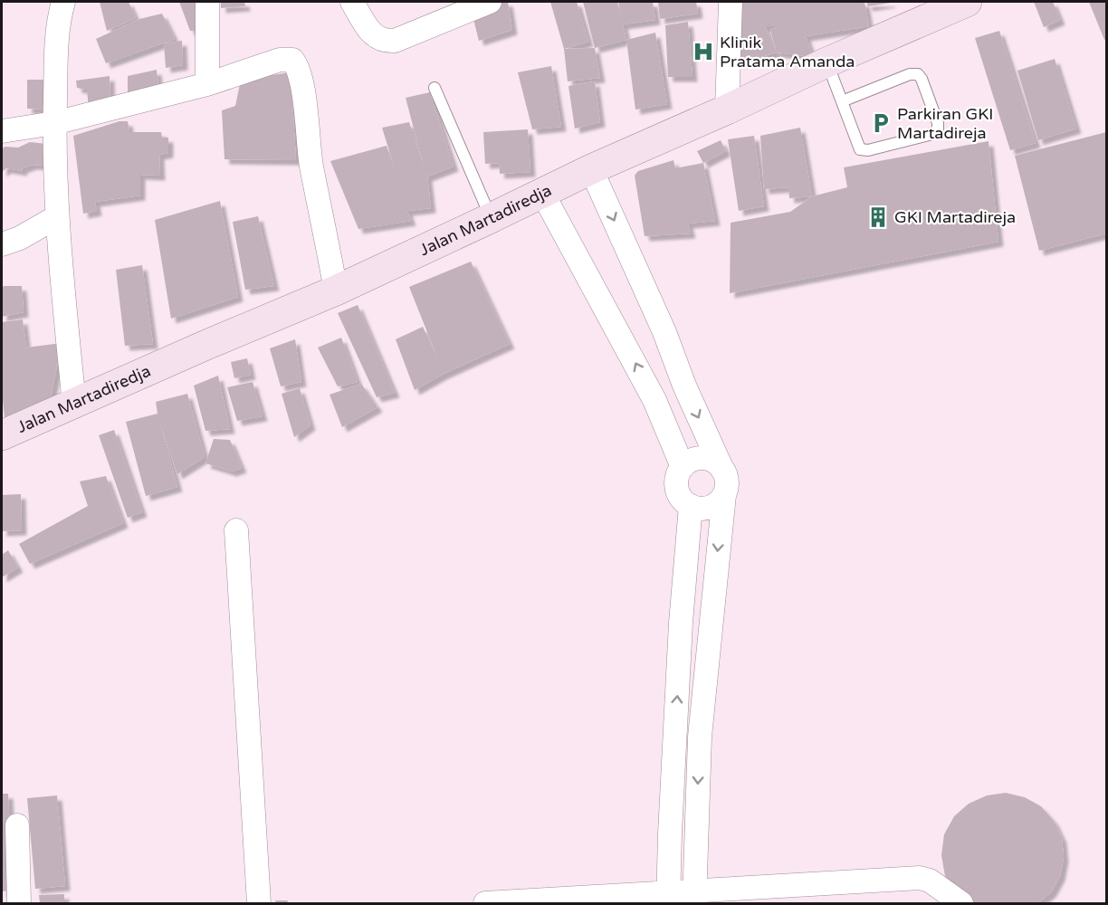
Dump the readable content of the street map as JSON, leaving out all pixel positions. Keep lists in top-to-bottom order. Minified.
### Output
{"streets":{"main road":["Jalan Martadiredja"]},"places":{"hospital":["Klinik Pratama Amanda"],"parking":["Parkiran GKI Martadireja"],"building":["GKI Martadireja"]}}
